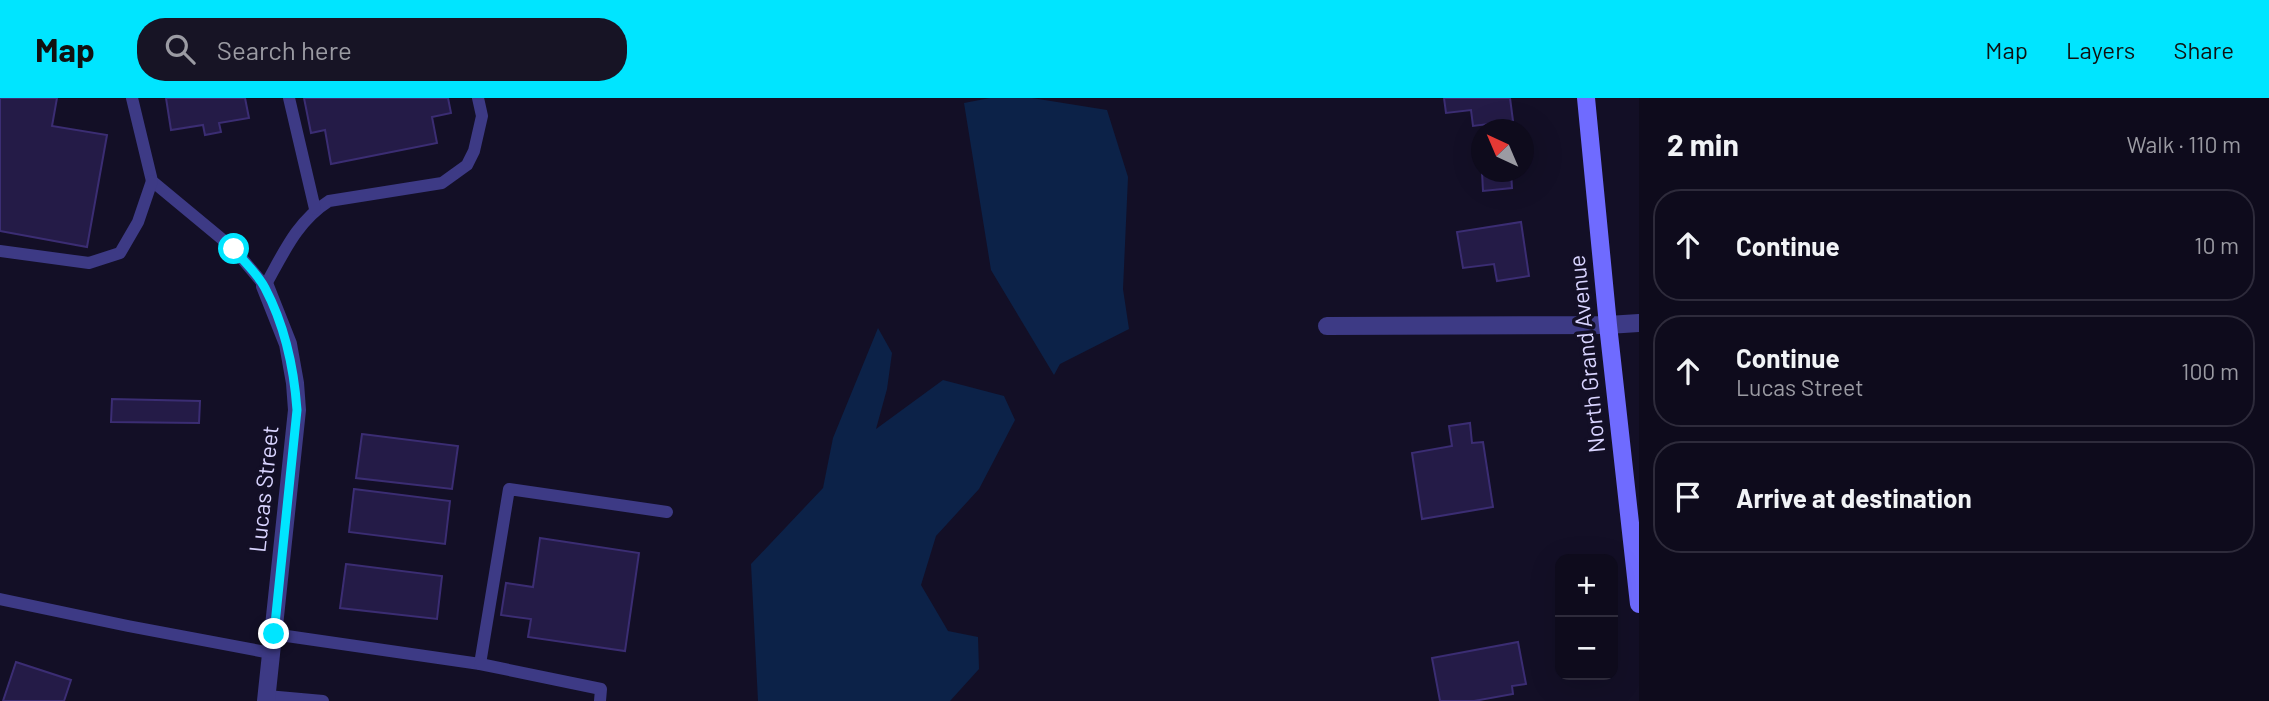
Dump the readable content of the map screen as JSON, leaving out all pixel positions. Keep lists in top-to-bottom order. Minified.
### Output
{"streets":{"main road":["North Grand Avenue"],"street":["Lucas Street"]},"north":"top left","page":{"header":"Map","search":"Search here","nav":["Map","Layers","Share"],"heading":["2 min","Walk · 110 m"],"list":[["Continue","10 m"],["Continue","Lucas Street","100 m"],"Arrive at destination"],"map_buttons":["+","−"]}}
